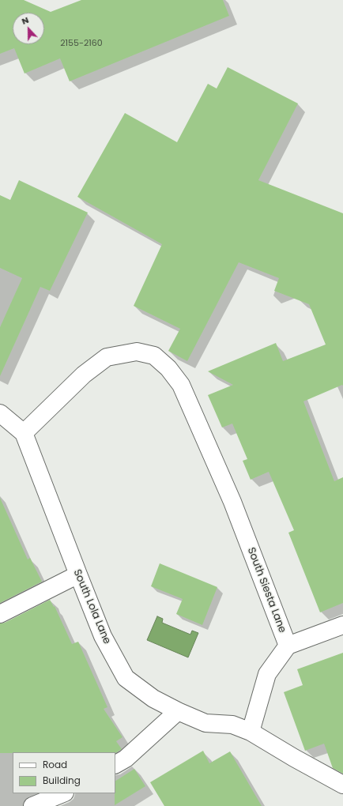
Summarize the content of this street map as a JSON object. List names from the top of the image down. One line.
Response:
{"streets":{"street":["South Siesta Lane","South Lola Lane"]},"crossings":[["South Siesta Lane","South Lola Lane"]],"house_numbers":["2155-2160"],"legend":["Road","Building"],"north":"top"}
